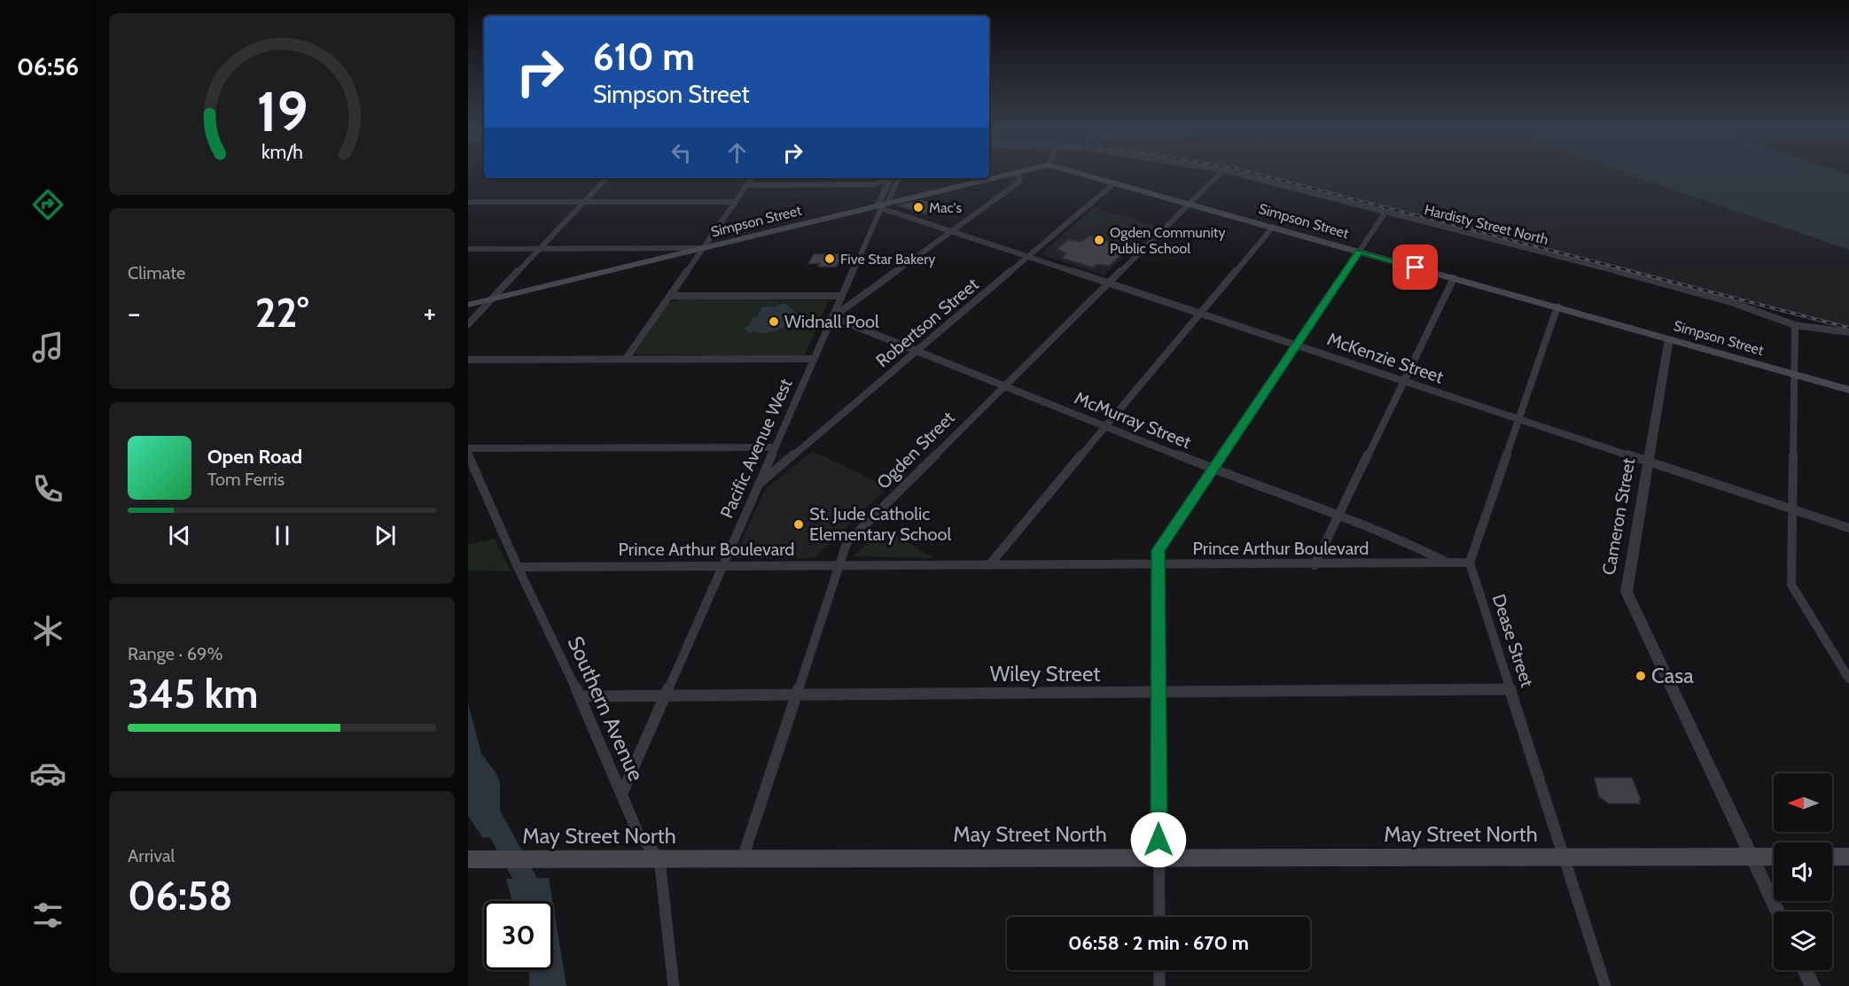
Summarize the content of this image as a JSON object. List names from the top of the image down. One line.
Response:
{"streets":{"main road":["Simpson Street","May Street North"],"street":["Hardisty Street North","Robertson Street","McKenzie Street","McMurray Street","Pacific Avenue West","Ogden Street","Cameron Street","Prince Arthur Boulevard","Dease Street","Wiley Street","Southern Avenue"]},"crossings":[["Simpson Street","Robertson Street"],["Simpson Street","McKenzie Street"],["Simpson Street","Pacific Avenue West"],["Simpson Street","Ogden Street"],["Simpson Street","Cameron Street"],["Robertson Street","McKenzie Street"],["Robertson Street","McMurray Street"],["Robertson Street","Pacific Avenue West"],["McKenzie Street","Pacific Avenue West"],["McKenzie Street","Ogden Street"],["McKenzie Street","Cameron Street"],["McMurray Street","Pacific Avenue West"],["McMurray Street","Ogden Street"],["McMurray Street","Prince Arthur Boulevard"],["Pacific Avenue West","Prince Arthur Boulevard"],["Pacific Avenue West","Wiley Street"],["Pacific Avenue West","Southern Avenue"],["Ogden Street","Prince Arthur Boulevard"],["Ogden Street","Wiley Street"],["Ogden Street","May Street North"],["Cameron Street","May Street North"],["Prince Arthur Boulevard","Dease Street"],["Prince Arthur Boulevard","Southern Avenue"],["Dease Street","Wiley Street"],["Dease Street","May Street North"],["Wiley Street","Southern Avenue"],["Southern Avenue","May Street North"]],"places":["Mac's","Ogden Community Public School","Five Star Bakery","Widnall Pool","St. Jude Catholic Elementary School","Casa"],"north":"left","page":{"tabs":"06:56","turn":["610 m","Simpson Street"],"tile":["Climate",["Range · 69%","345 km"],["Arrival","06:58"]],"heat":["−","22°","+"],"song":["Open Road","Tom Ferris"],"limit":"30","trip":"06:58 · 2 min · 670 m","gauge":["19","km/h"]}}
